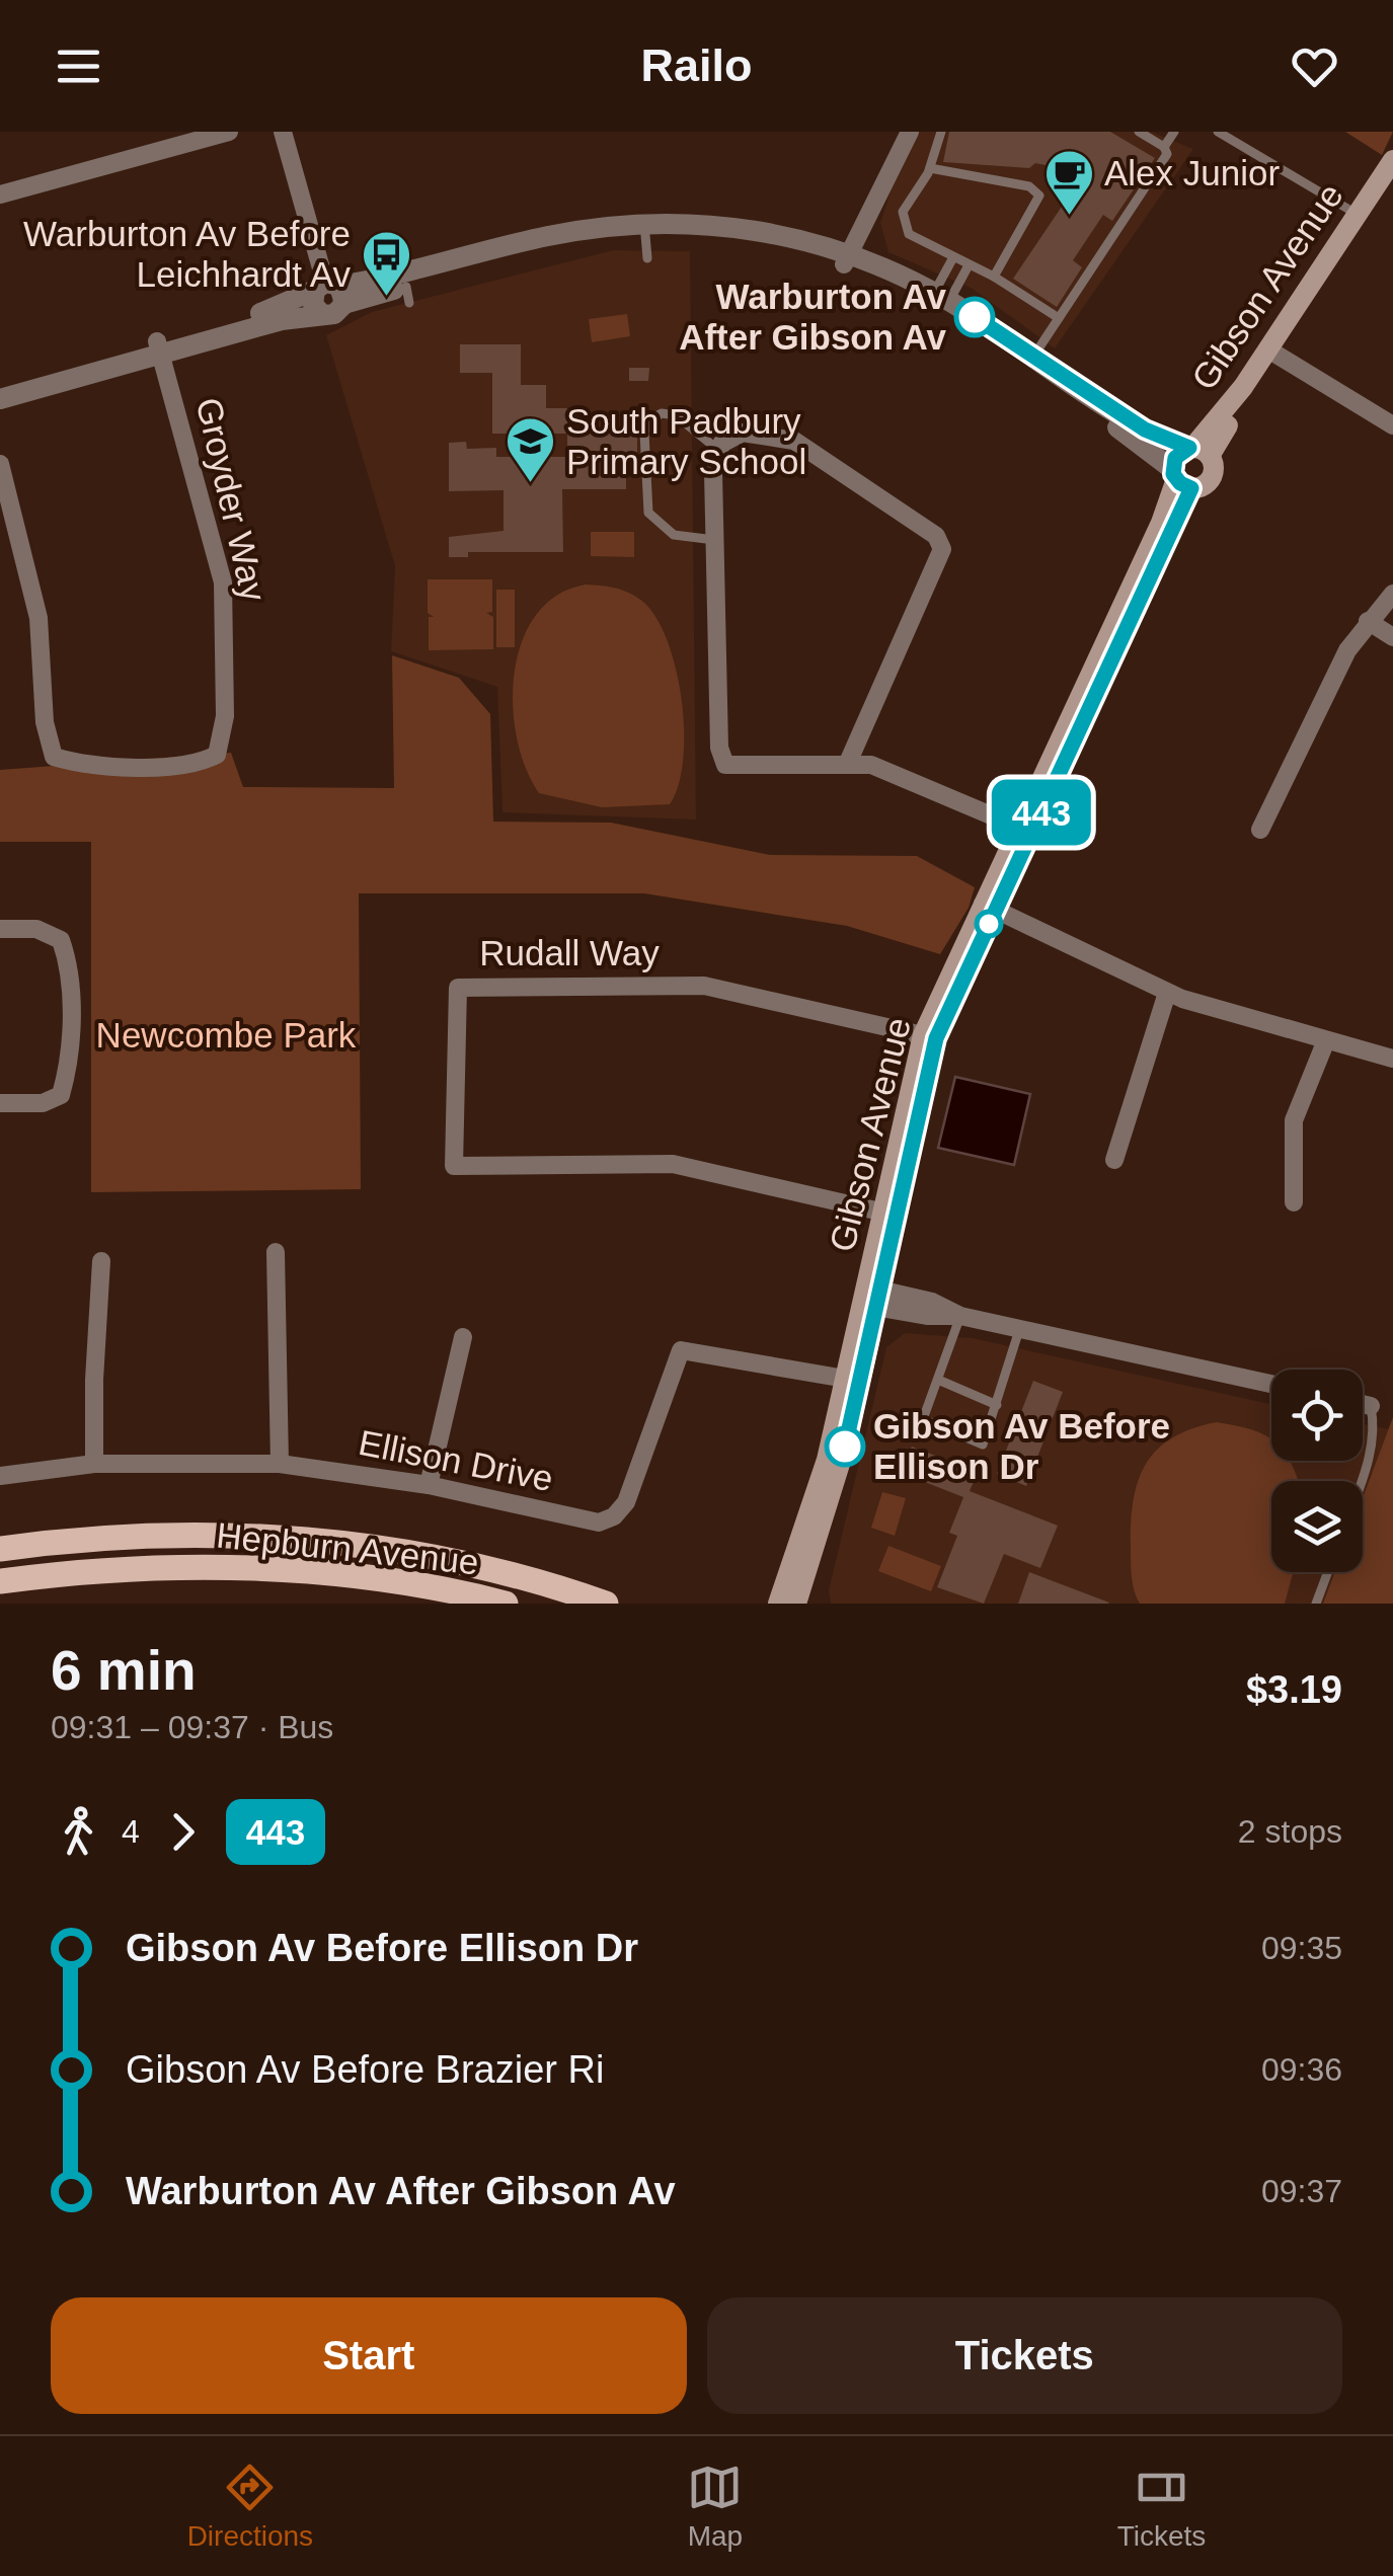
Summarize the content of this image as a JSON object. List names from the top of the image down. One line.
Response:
{"streets":{"main road":["Gibson Avenue","Hepburn Avenue"],"street":["Groyder Way","Rudall Way","Ellison Drive"]},"crossings":[["Gibson Avenue","Rudall Way"],["Gibson Avenue","Ellison Drive"]],"parks":["Newcombe Park"],"places":{"cafe":["Alex Junior"],"bus stop":["Warburton Av Before Leichhardt Av"],"other":["Warburton Av After Gibson Av","Gibson Av Before Ellison Dr"],"school or university":["South Padbury Primary School"]},"lines":["bus line 443"],"page":{"header":"Railo","on_map":"443","heading":["6 min","09:31 – 09:37 · Bus","$3.19"],"legs":["4","443","2 stops"],"list":[{"name":"Gibson Av Before Ellison Dr","value":"09:35"},{"name":"Gibson Av Before Brazier Ri","value":"09:36"},{"name":"Warburton Av After Gibson Av","value":"09:37"}],"buttons":["Start","Tickets"],"tabs":["Directions","Map","Tickets"]}}
